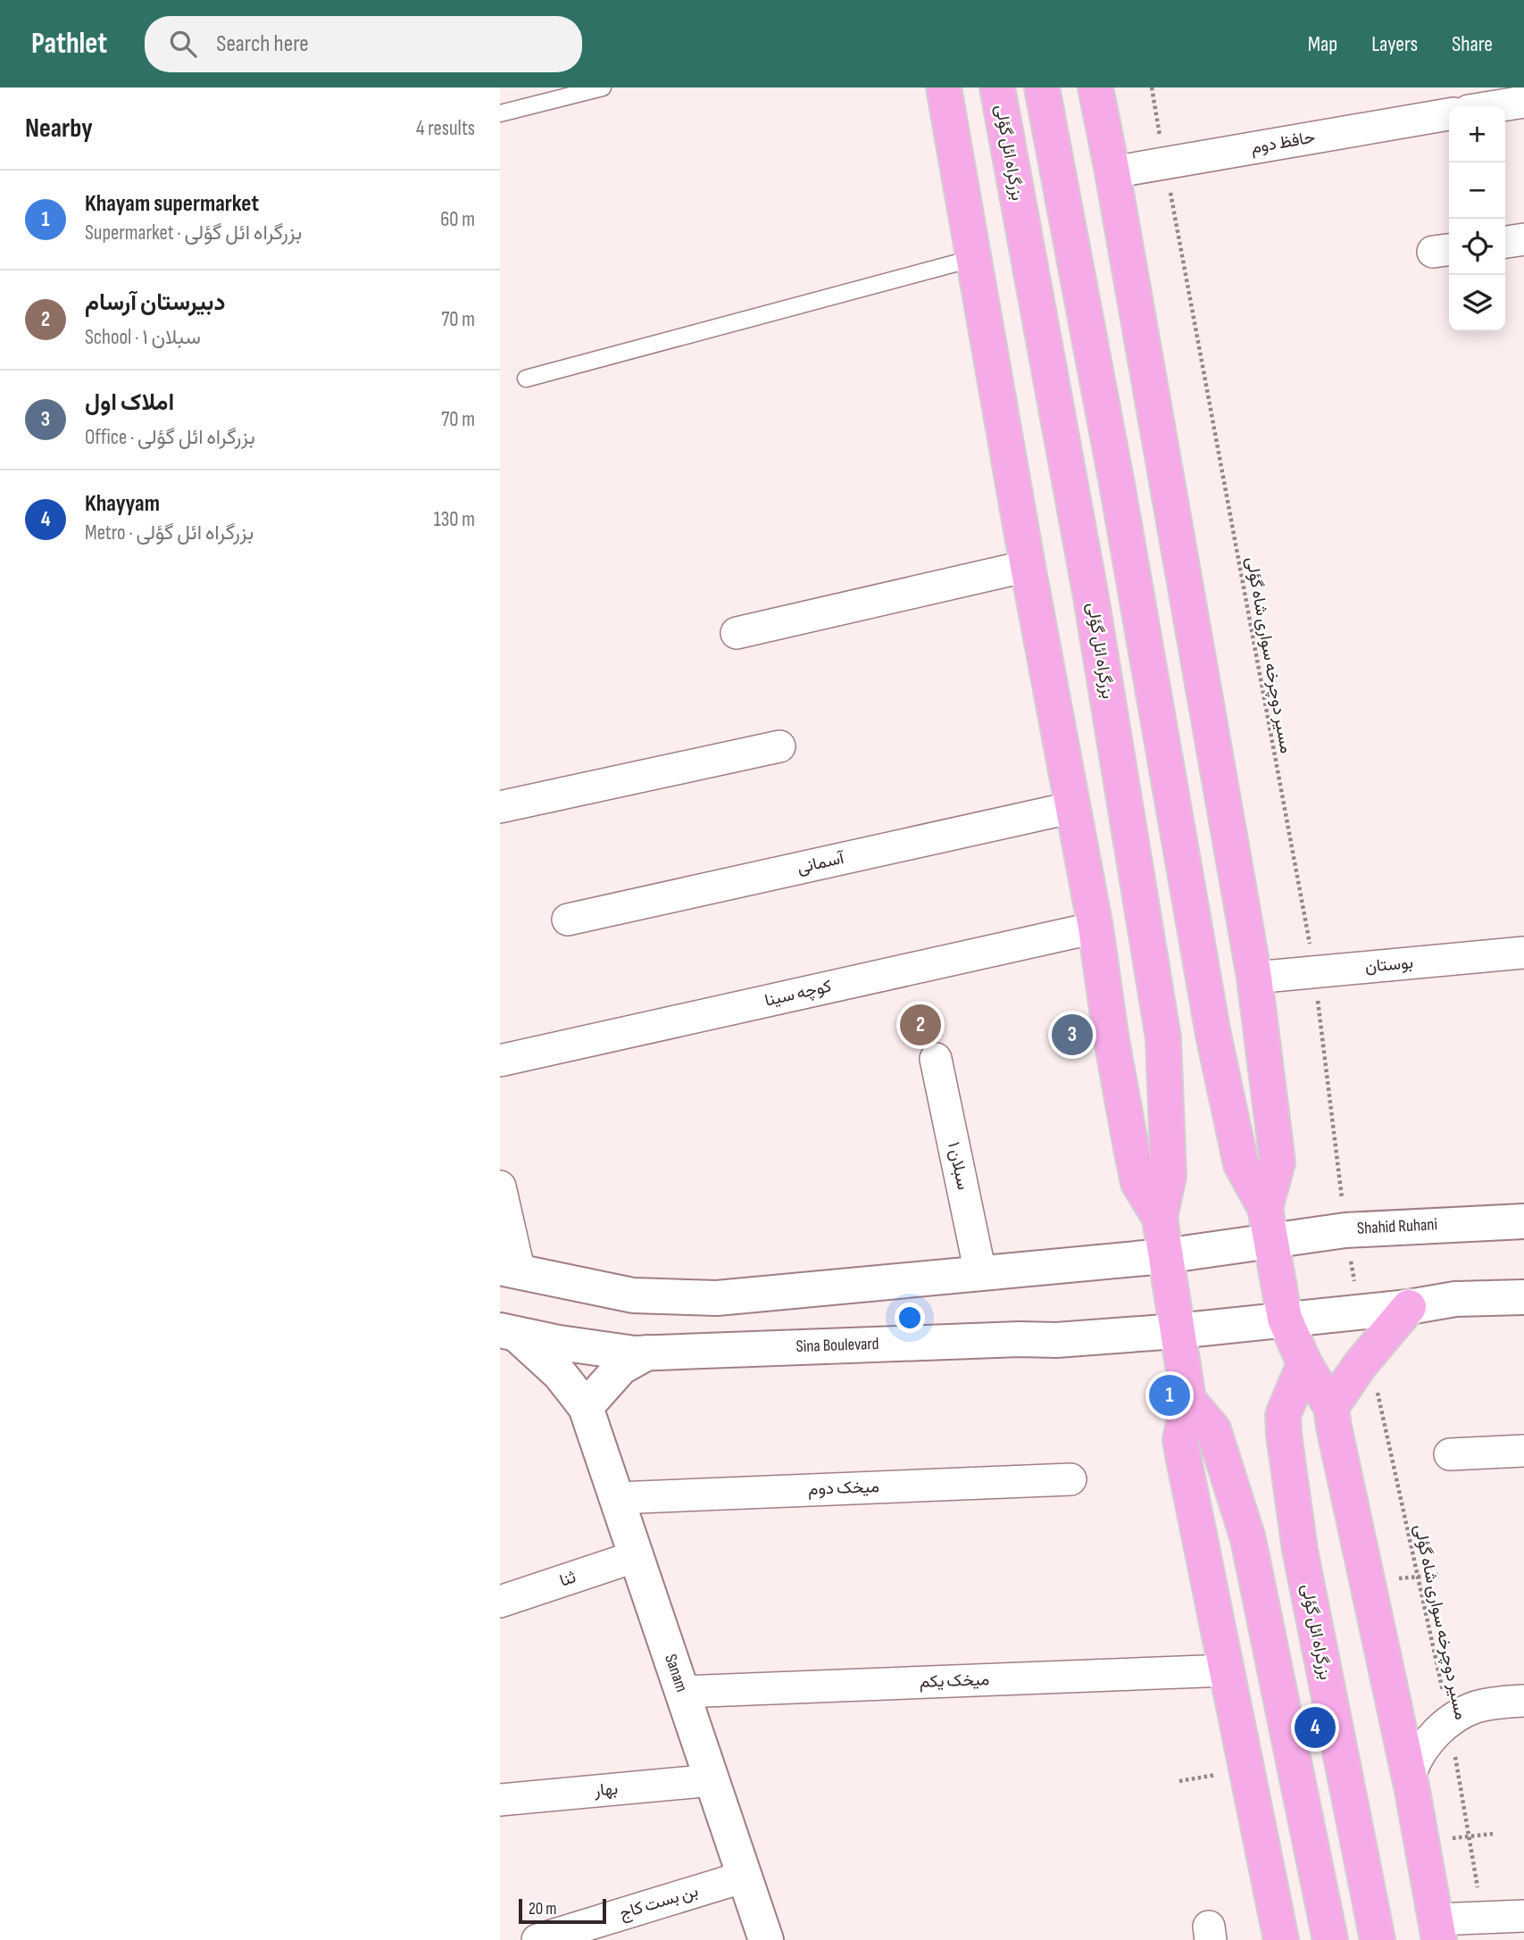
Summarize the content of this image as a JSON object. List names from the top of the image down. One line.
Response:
{"streets":{"highway":["بزرگراه ائل گؤلی"],"main road":["Shahid Ruhani","Sina Boulevard","Sanam"],"street":["حافظ دوم","آسمانی","بوستان","کوچه سینا","سبلان ۱","میخک دوم","ثنا","میخک یکم","بهار","بن بست کاج"],"path":["مسیر دوچرخه سواری شاه گؤلی"]},"crossings":[["حافظ دوم","مسیر دوچرخه سواری شاه گؤلی"],["مسیر دوچرخه سواری شاه گؤلی","بوستان"],["مسیر دوچرخه سواری شاه گؤلی","Shahid Ruhani"],["Sina Boulevard","Sanam"],["میخک دوم","Sanam"],["ثنا","Sanam"],["Sanam","میخک یکم"],["Sanam","بهار"],["Sanam","بن بست کاج"]],"scale_bar":"20 m","page":{"header":"Pathlet","search":"Search here","nav":["Map","Layers","Share"],"heading":["Nearby","4 results"],"map_buttons":["+","−"],"list":[{"mark":"1","name":"Khayam supermarket","note":"Supermarket · بزرگراه ائل گؤلی","value":"60 m"},{"mark":"2","name":"دبیرستان آرسام","note":"School · سبلان ۱","value":"70 m"},{"mark":"3","name":"املاک اول","note":"Office · بزرگراه ائل گؤلی","value":"70 m"},{"mark":"4","name":"Khayyam","note":"Metro · بزرگراه ائل گؤلی","value":"130 m"}],"pins":["2","3","1","4"],"scale":"20 m"}}
